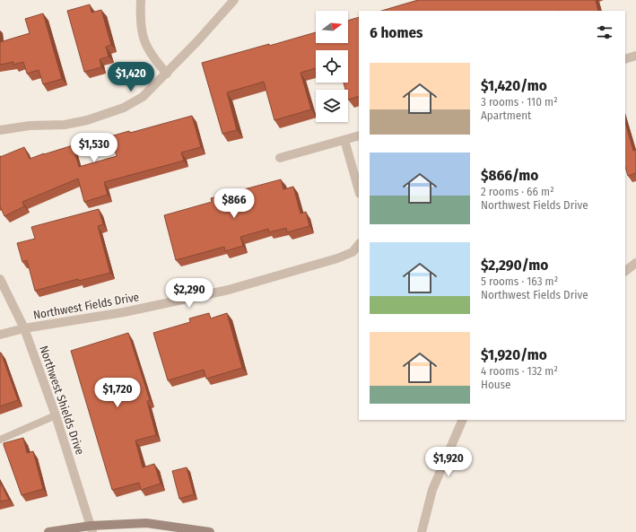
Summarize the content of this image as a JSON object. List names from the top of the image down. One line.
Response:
{"streets":{"street":["Northwest Fields Drive","Northwest Shields Drive"]},"crossings":[["Northwest Fields Drive","Northwest Shields Drive"]],"north":"right","page":{"heading":"6 homes","list":[{"name":"$1,420/mo","note":"3 rooms · 110 m² · Apartment"},{"name":"$866/mo","note":"2 rooms · 66 m² · Northwest Fields Drive"},{"name":"$2,290/mo","note":"5 rooms · 163 m² · Northwest Fields Drive"},{"name":"$1,920/mo","note":"4 rooms · 132 m² · House"}],"price":["$1,420","$1,530","$866","$2,290","$1,720","$1,920"]}}
